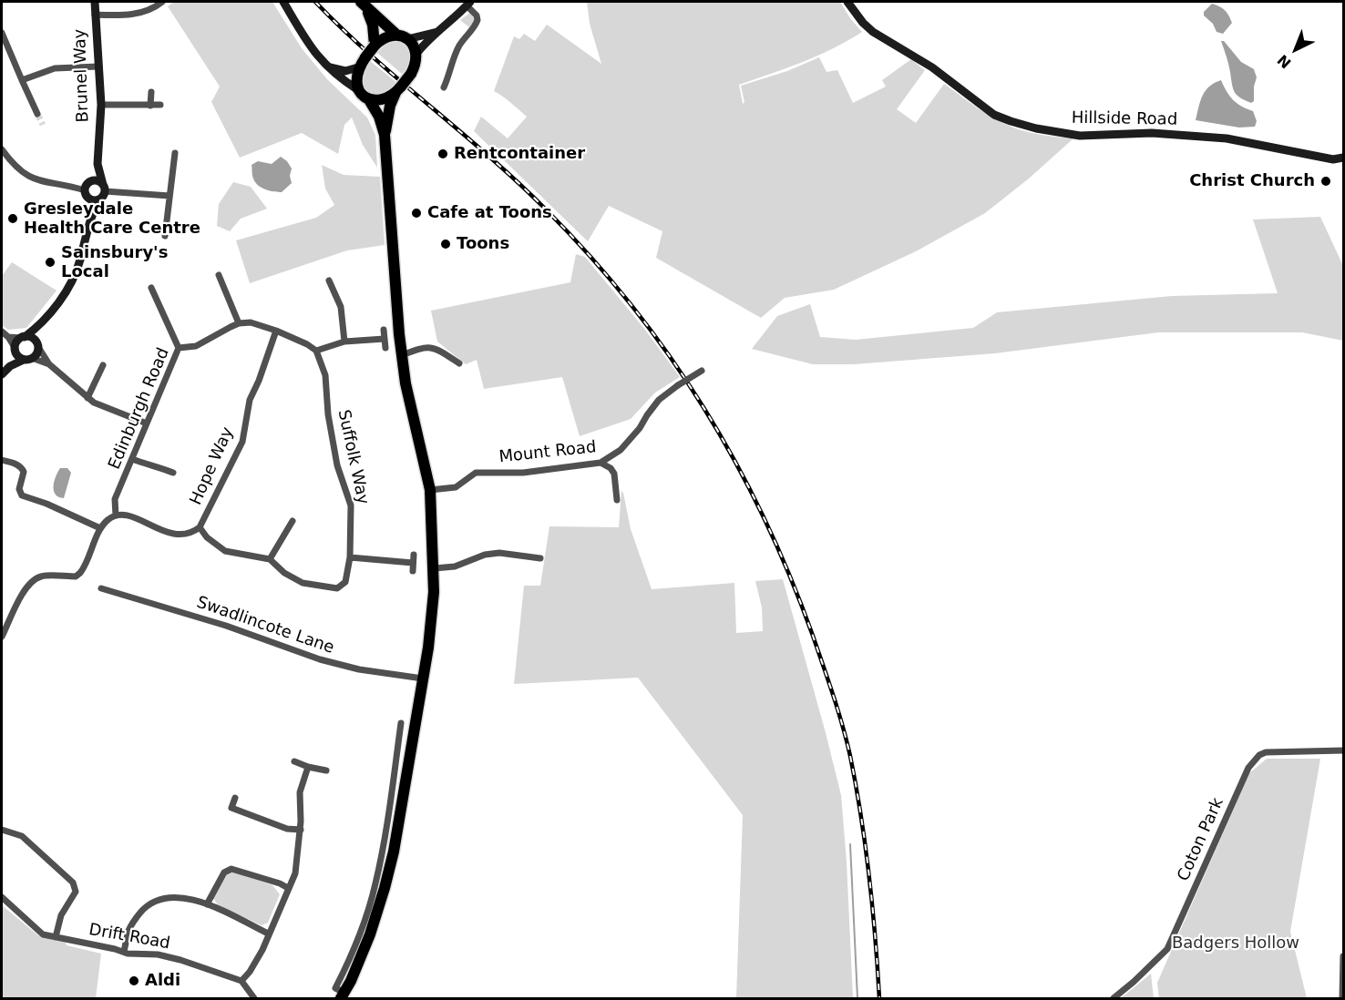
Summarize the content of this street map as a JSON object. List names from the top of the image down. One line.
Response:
{"streets":{"street":["Brunel Way","Hillside Road","Edinburgh Road","Mount Road","Suffolk Way","Hope Way","Swadlincote Lane","Coton Park","Drift Road"]},"crossings":[["Edinburgh Road","Hope Way"],["Suffolk Way","Hope Way"]],"parks":["Badgers Hollow"],"places":["Rentcontainer","Christ Church","Cafe at Toons","Gresleydale Health Care Centre","Toons","Sainsbury's Local","Aldi"],"north":"bottom left"}
